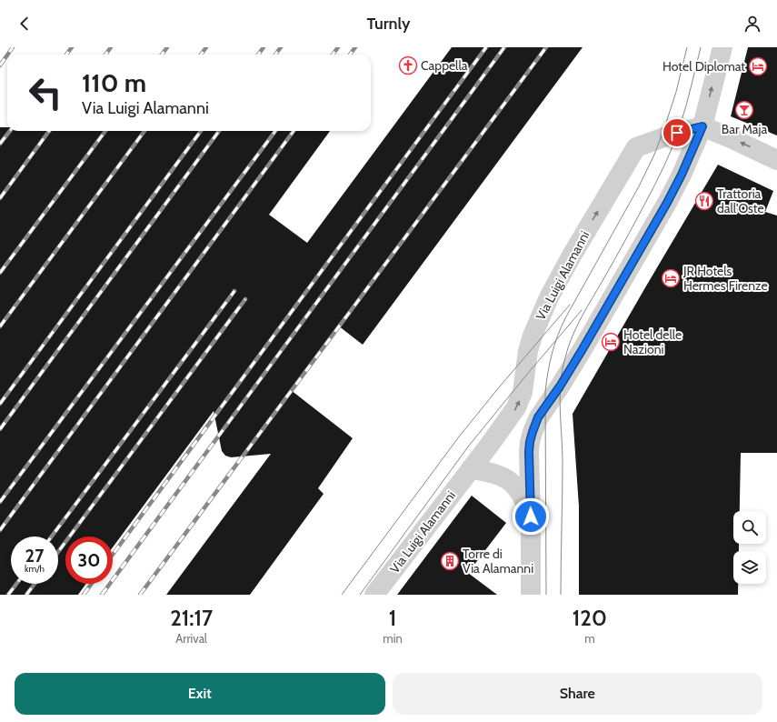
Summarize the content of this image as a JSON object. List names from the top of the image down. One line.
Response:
{"streets":{"street":["Via Luigi Alamanni"]},"places":{"church":["Cappella"],"hotel":["Hotel Diplomat","JR Hotels Hermes Firenze","Hotel delle Nazioni"],"bar":["Bar Maja"],"restaurant":["Trattoria dall'Oste"],"building":["Torre di Via Alamanni"]},"page":{"header":"Turnly","turn":["110 m","Via Luigi Alamanni"],"speed":"27 km/h","limit":"30","eta":["21:17","Arrival","1","min","120","m"],"buttons":["Exit","Share"]}}
